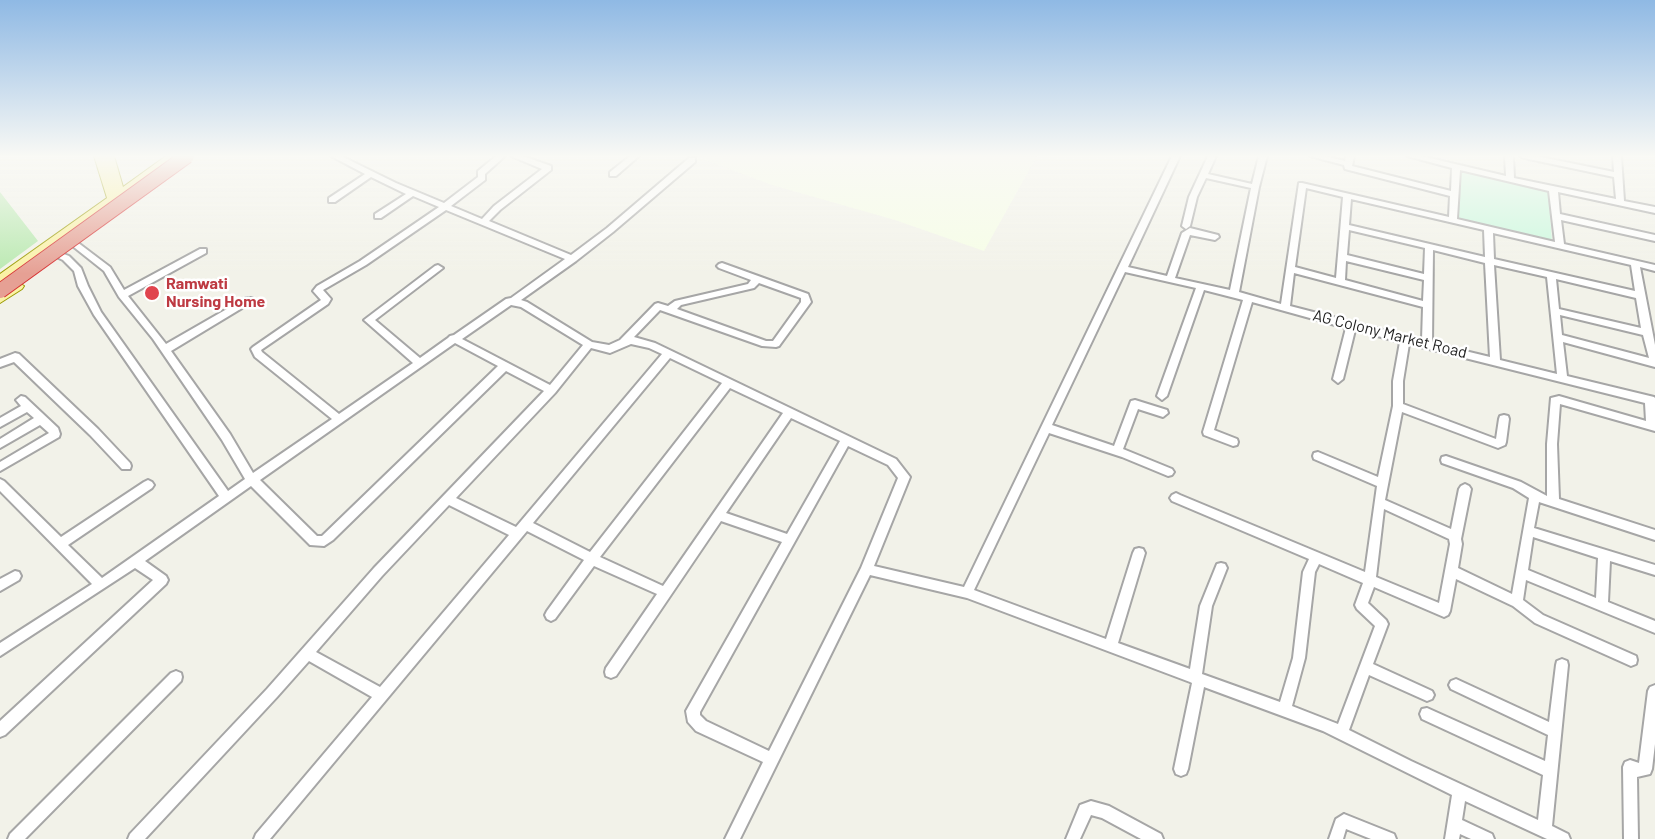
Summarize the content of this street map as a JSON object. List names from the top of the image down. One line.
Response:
{"streets":{"street":["AG Colony Market Road"]},"places":["Ramwati Nursing Home"]}
